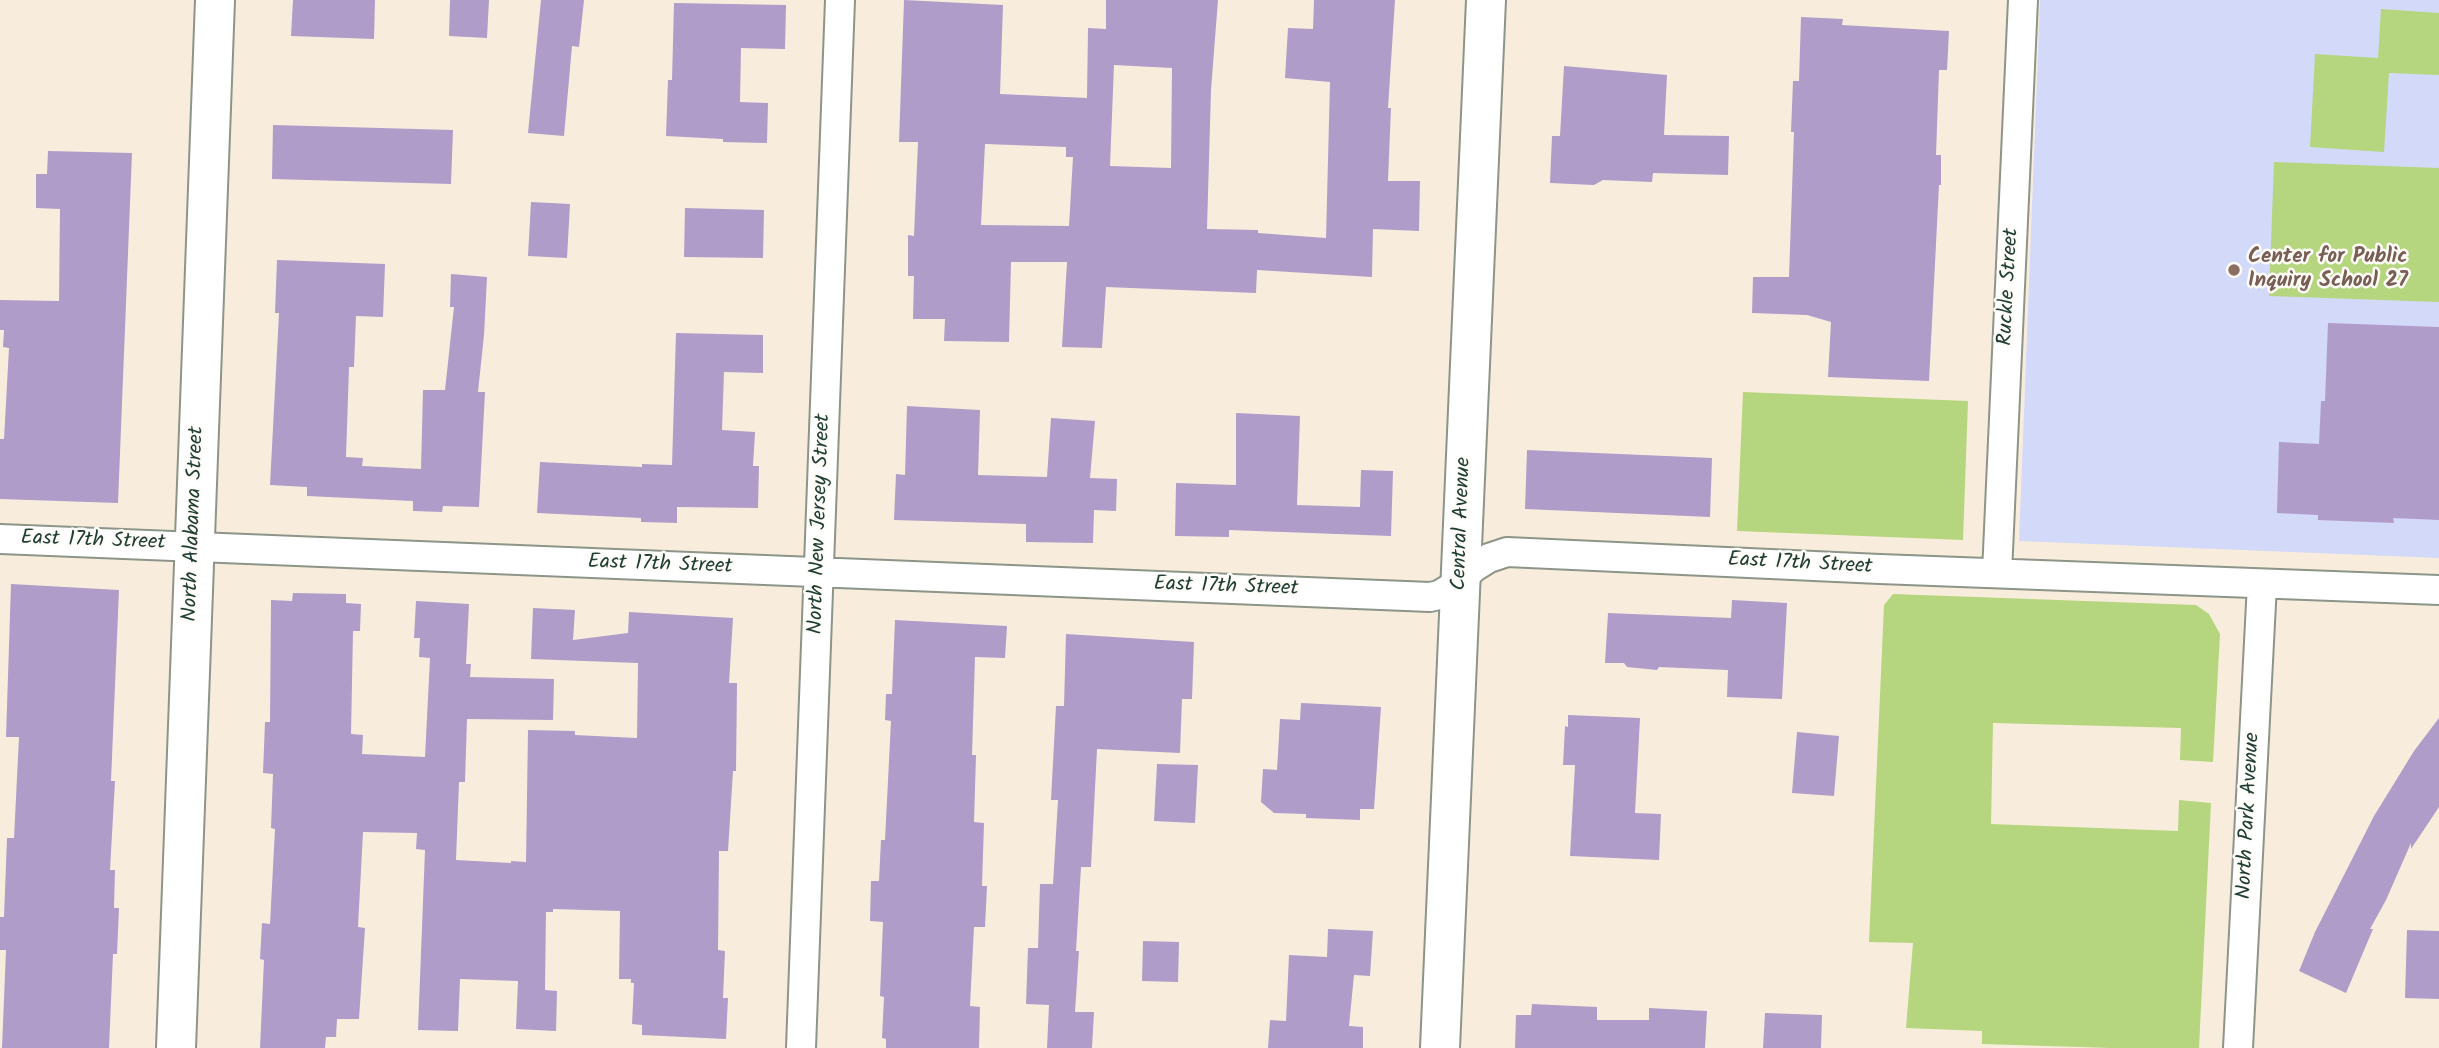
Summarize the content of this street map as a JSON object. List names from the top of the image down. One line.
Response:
{"streets":{"main road":["North Alabama Street","Central Avenue"],"street":["Ruckle Street","North New Jersey Street","East 17th Street","North Park Avenue"]},"crossings":[["Ruckle Street","East 17th Street"],["North Alabama Street","East 17th Street"],["North New Jersey Street","East 17th Street"],["Central Avenue","East 17th Street"],["East 17th Street","North Park Avenue"]],"places":["Center for Public Inquiry School 27"]}
